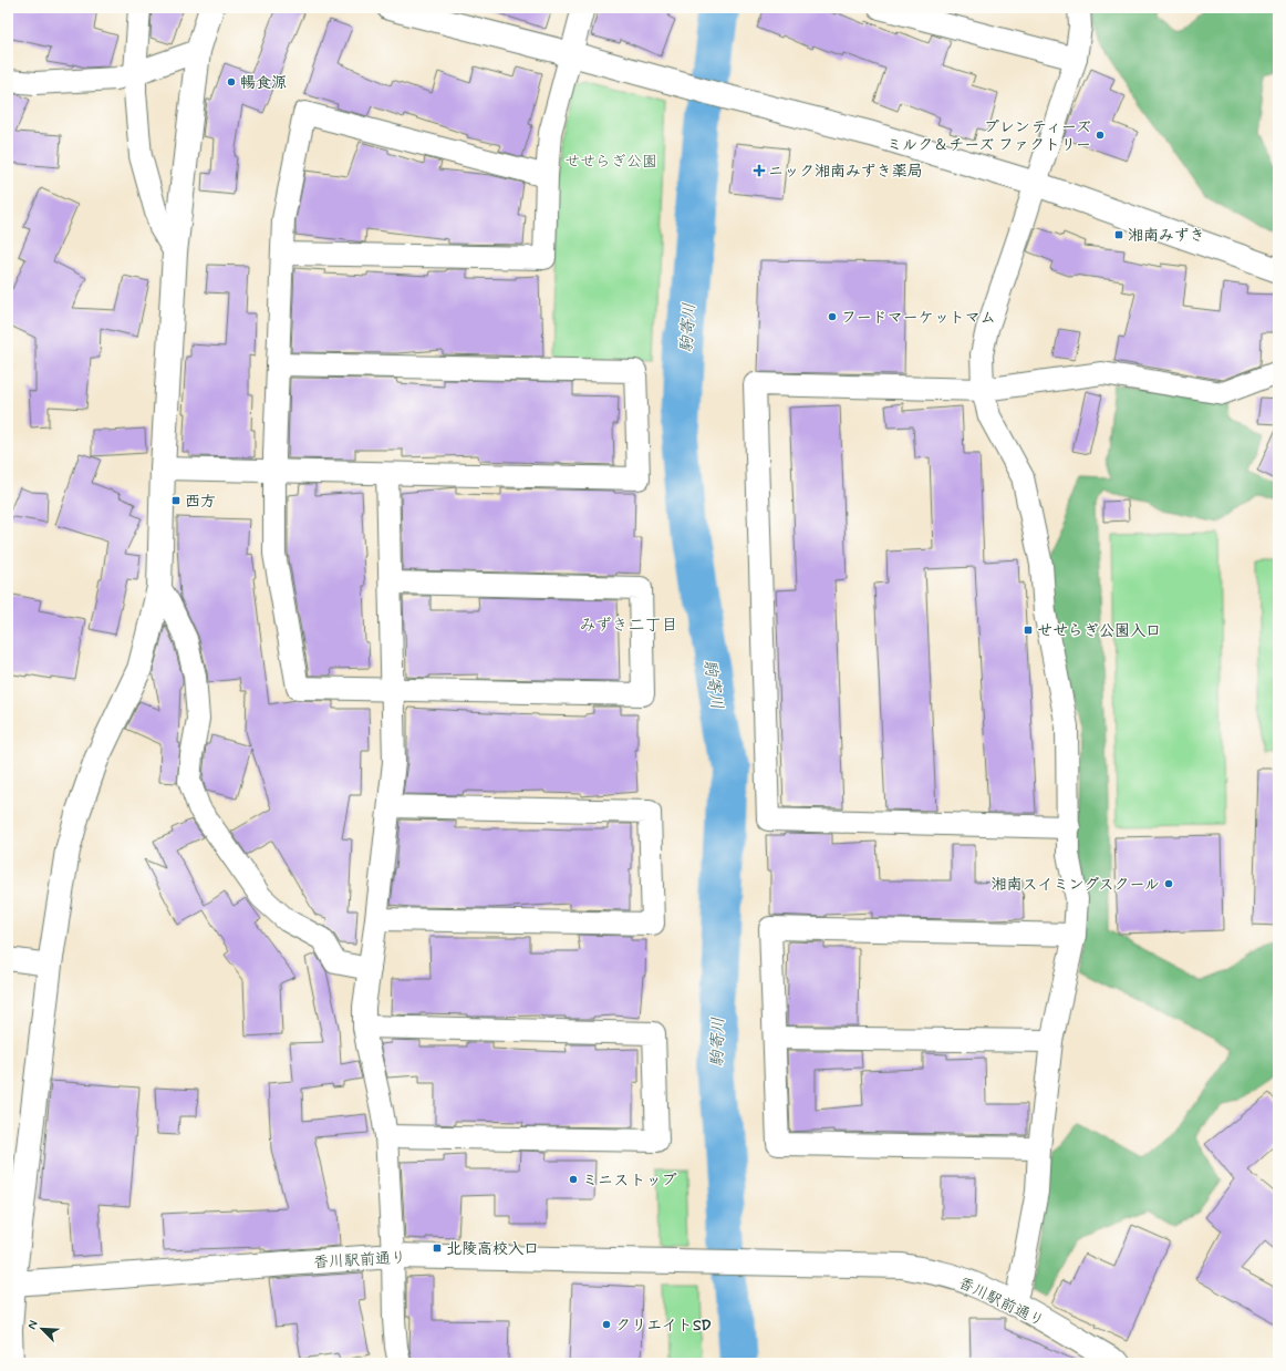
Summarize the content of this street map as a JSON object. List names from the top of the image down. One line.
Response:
{"streets":{"street":["香川駅前通り"]},"districts":["みずき二丁目"],"water":["駒寄川"],"parks":["せせらぎ公園"],"places":{"other":["暢食源","プレンティーズ ミルク＆チーズ ファクトリー","フードマーケットマム","湘南スイミングスクール","ミニストップ","クリエイトSD"],"health":["ニック湘南みずき薬局"],"transit":["湘南みずき","西方","せせらぎ公園入口","北陵高校入口"]},"north":"top left"}
